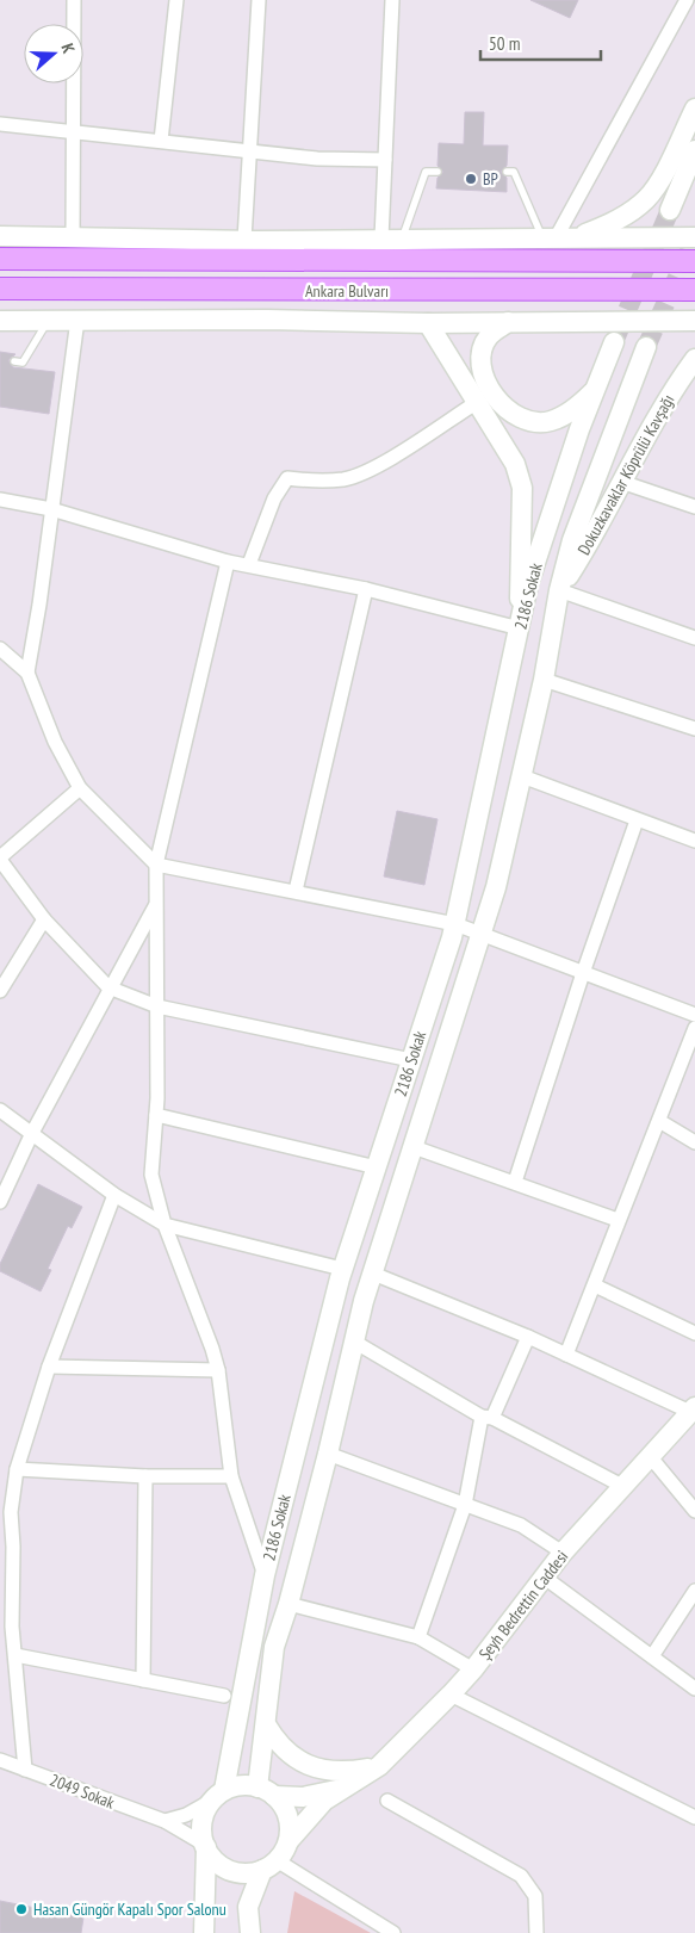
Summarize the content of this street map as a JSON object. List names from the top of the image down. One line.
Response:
{"streets":{"main road":["Ankara Bulvarı","Dokuzkavaklar Köprülü Kavşağı","2186 Sokak","Şeyh Bedrettin Caddesi"],"street":["2049 Sokak"]},"crossings":[["Dokuzkavaklar Köprülü Kavşağı","2186 Sokak"],["2186 Sokak","Şeyh Bedrettin Caddesi"],["2186 Sokak","2049 Sokak"],["Şeyh Bedrettin Caddesi","2049 Sokak"]],"places":["BP","Hasan Güngör Kapalı Spor Salonu"],"scale_bar":"50 m","north":"right"}
